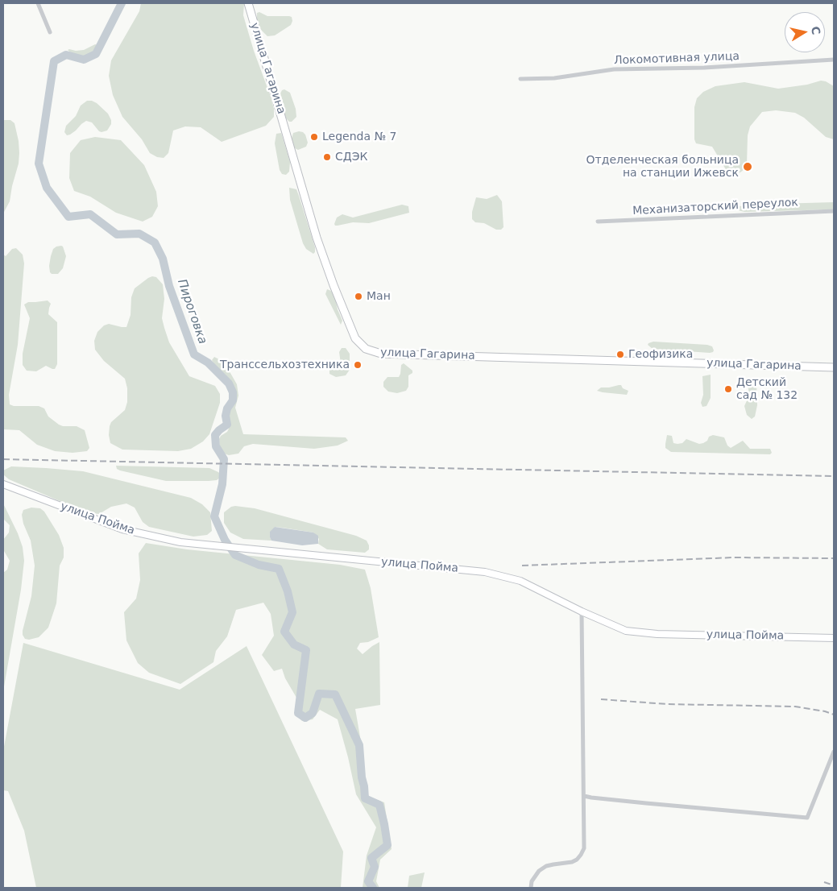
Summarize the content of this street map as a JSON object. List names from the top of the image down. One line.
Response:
{"streets":{"main road":["улица Гагарина","улица Пойма"],"street":["Локомотивная улица","Механизаторский переулок"]},"water":["Пироговка"],"places":["Legenda № 7","СДЭК","Отделенческая больница на станции Ижевск","Ман","Геофизика","Транссельхозтехника","Детский сад № 132"],"north":"right"}
